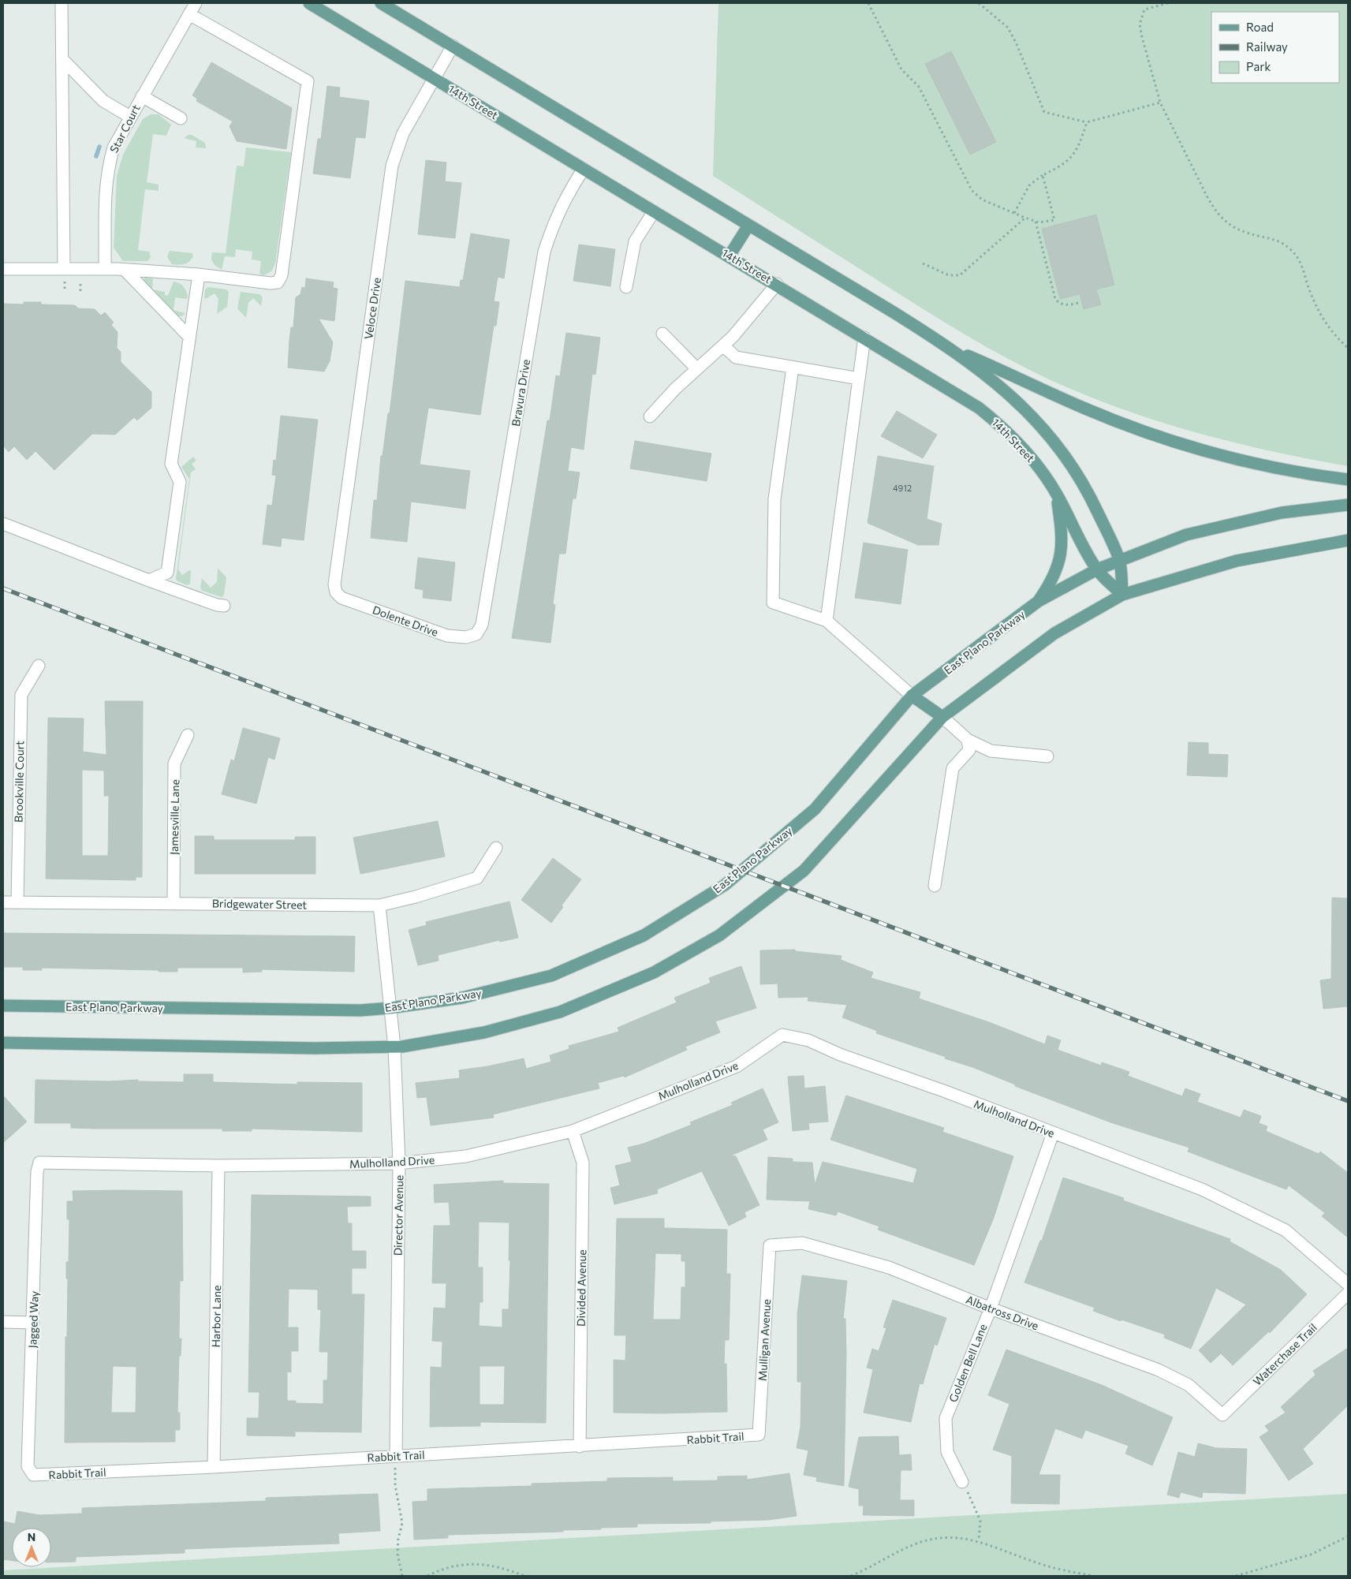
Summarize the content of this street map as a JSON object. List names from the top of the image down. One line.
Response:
{"streets":{"main road":["14th Street","East Plano Parkway"],"street":["Star Court","Veloce Drive","Bravura Drive","Dolente Drive","Brookville Court","Jamesville Lane","Bridgewater Street","Mulholland Drive","Director Avenue","Divided Avenue","Albatross Drive","Harbor Lane","Jagged Way","Mulligan Avenue","Waterchase Trail","Golden Bell Lane","Rabbit Trail"]},"crossings":[["14th Street","Veloce Drive"],["14th Street","Bravura Drive"],["14th Street","East Plano Parkway"],["Veloce Drive","Dolente Drive"],["Bravura Drive","Dolente Drive"],["East Plano Parkway","Director Avenue"],["Brookville Court","Bridgewater Street"],["Jamesville Lane","Bridgewater Street"],["Bridgewater Street","Director Avenue"],["Mulholland Drive","Director Avenue"],["Mulholland Drive","Divided Avenue"],["Mulholland Drive","Harbor Lane"],["Mulholland Drive","Jagged Way"],["Mulholland Drive","Golden Bell Lane"],["Director Avenue","Rabbit Trail"],["Divided Avenue","Rabbit Trail"],["Albatross Drive","Mulligan Avenue"],["Albatross Drive","Waterchase Trail"],["Albatross Drive","Golden Bell Lane"],["Harbor Lane","Rabbit Trail"],["Jagged Way","Rabbit Trail"],["Mulligan Avenue","Rabbit Trail"]],"house_numbers":["4912"],"legend":["Road","Railway","Park"],"north":"top"}
